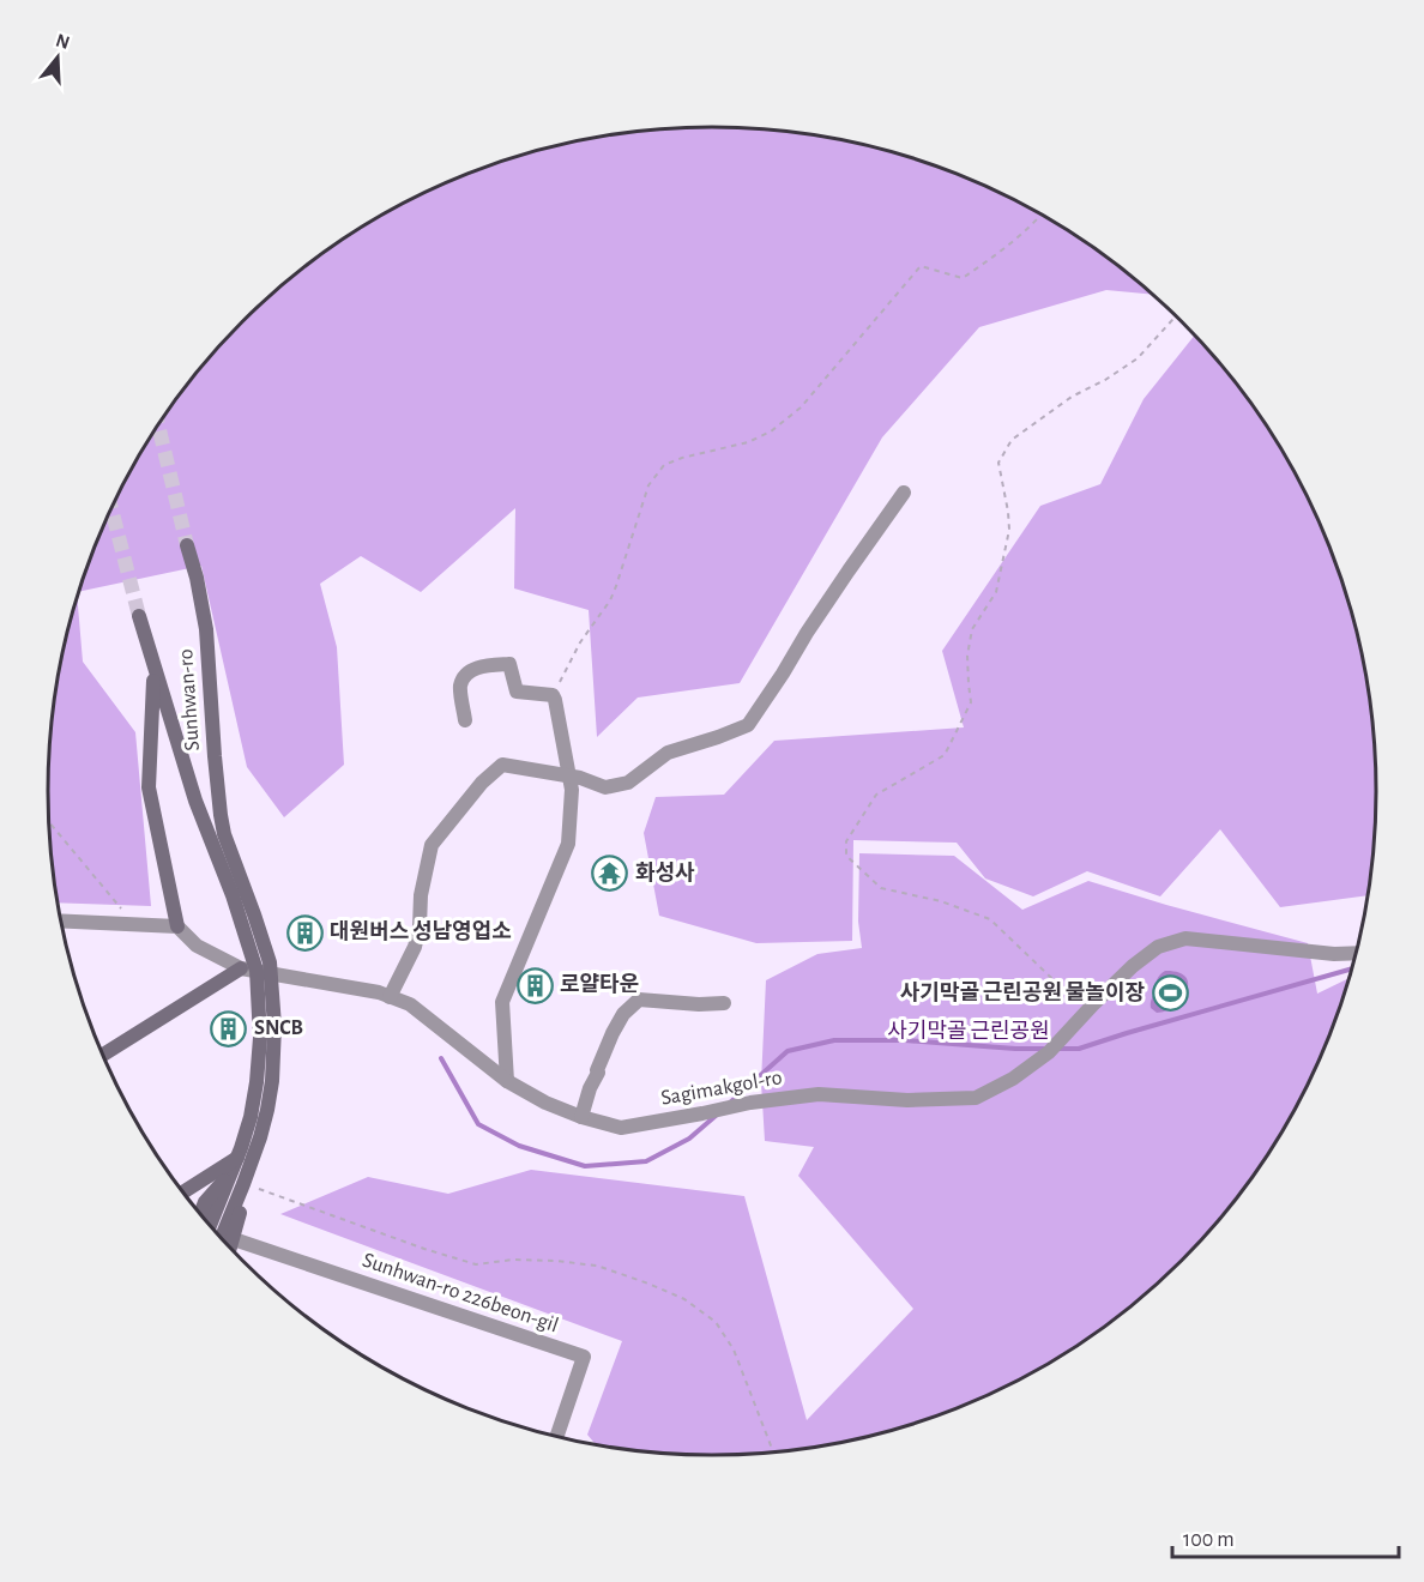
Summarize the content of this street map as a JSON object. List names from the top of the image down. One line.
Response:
{"streets":{"main road":["Sunhwan-ro"],"street":["Sagimakgol-ro","Sunhwan-ro 226beon-gil"]},"parks":["사기막골 근린공원"],"places":{"temple":["화성사"],"building":["대원버스 성남영업소","로얄타운","SNCB"],"sports":["사기막골 근린공원 물놀이장"]},"scale_bar":"100 m","north":"top"}
